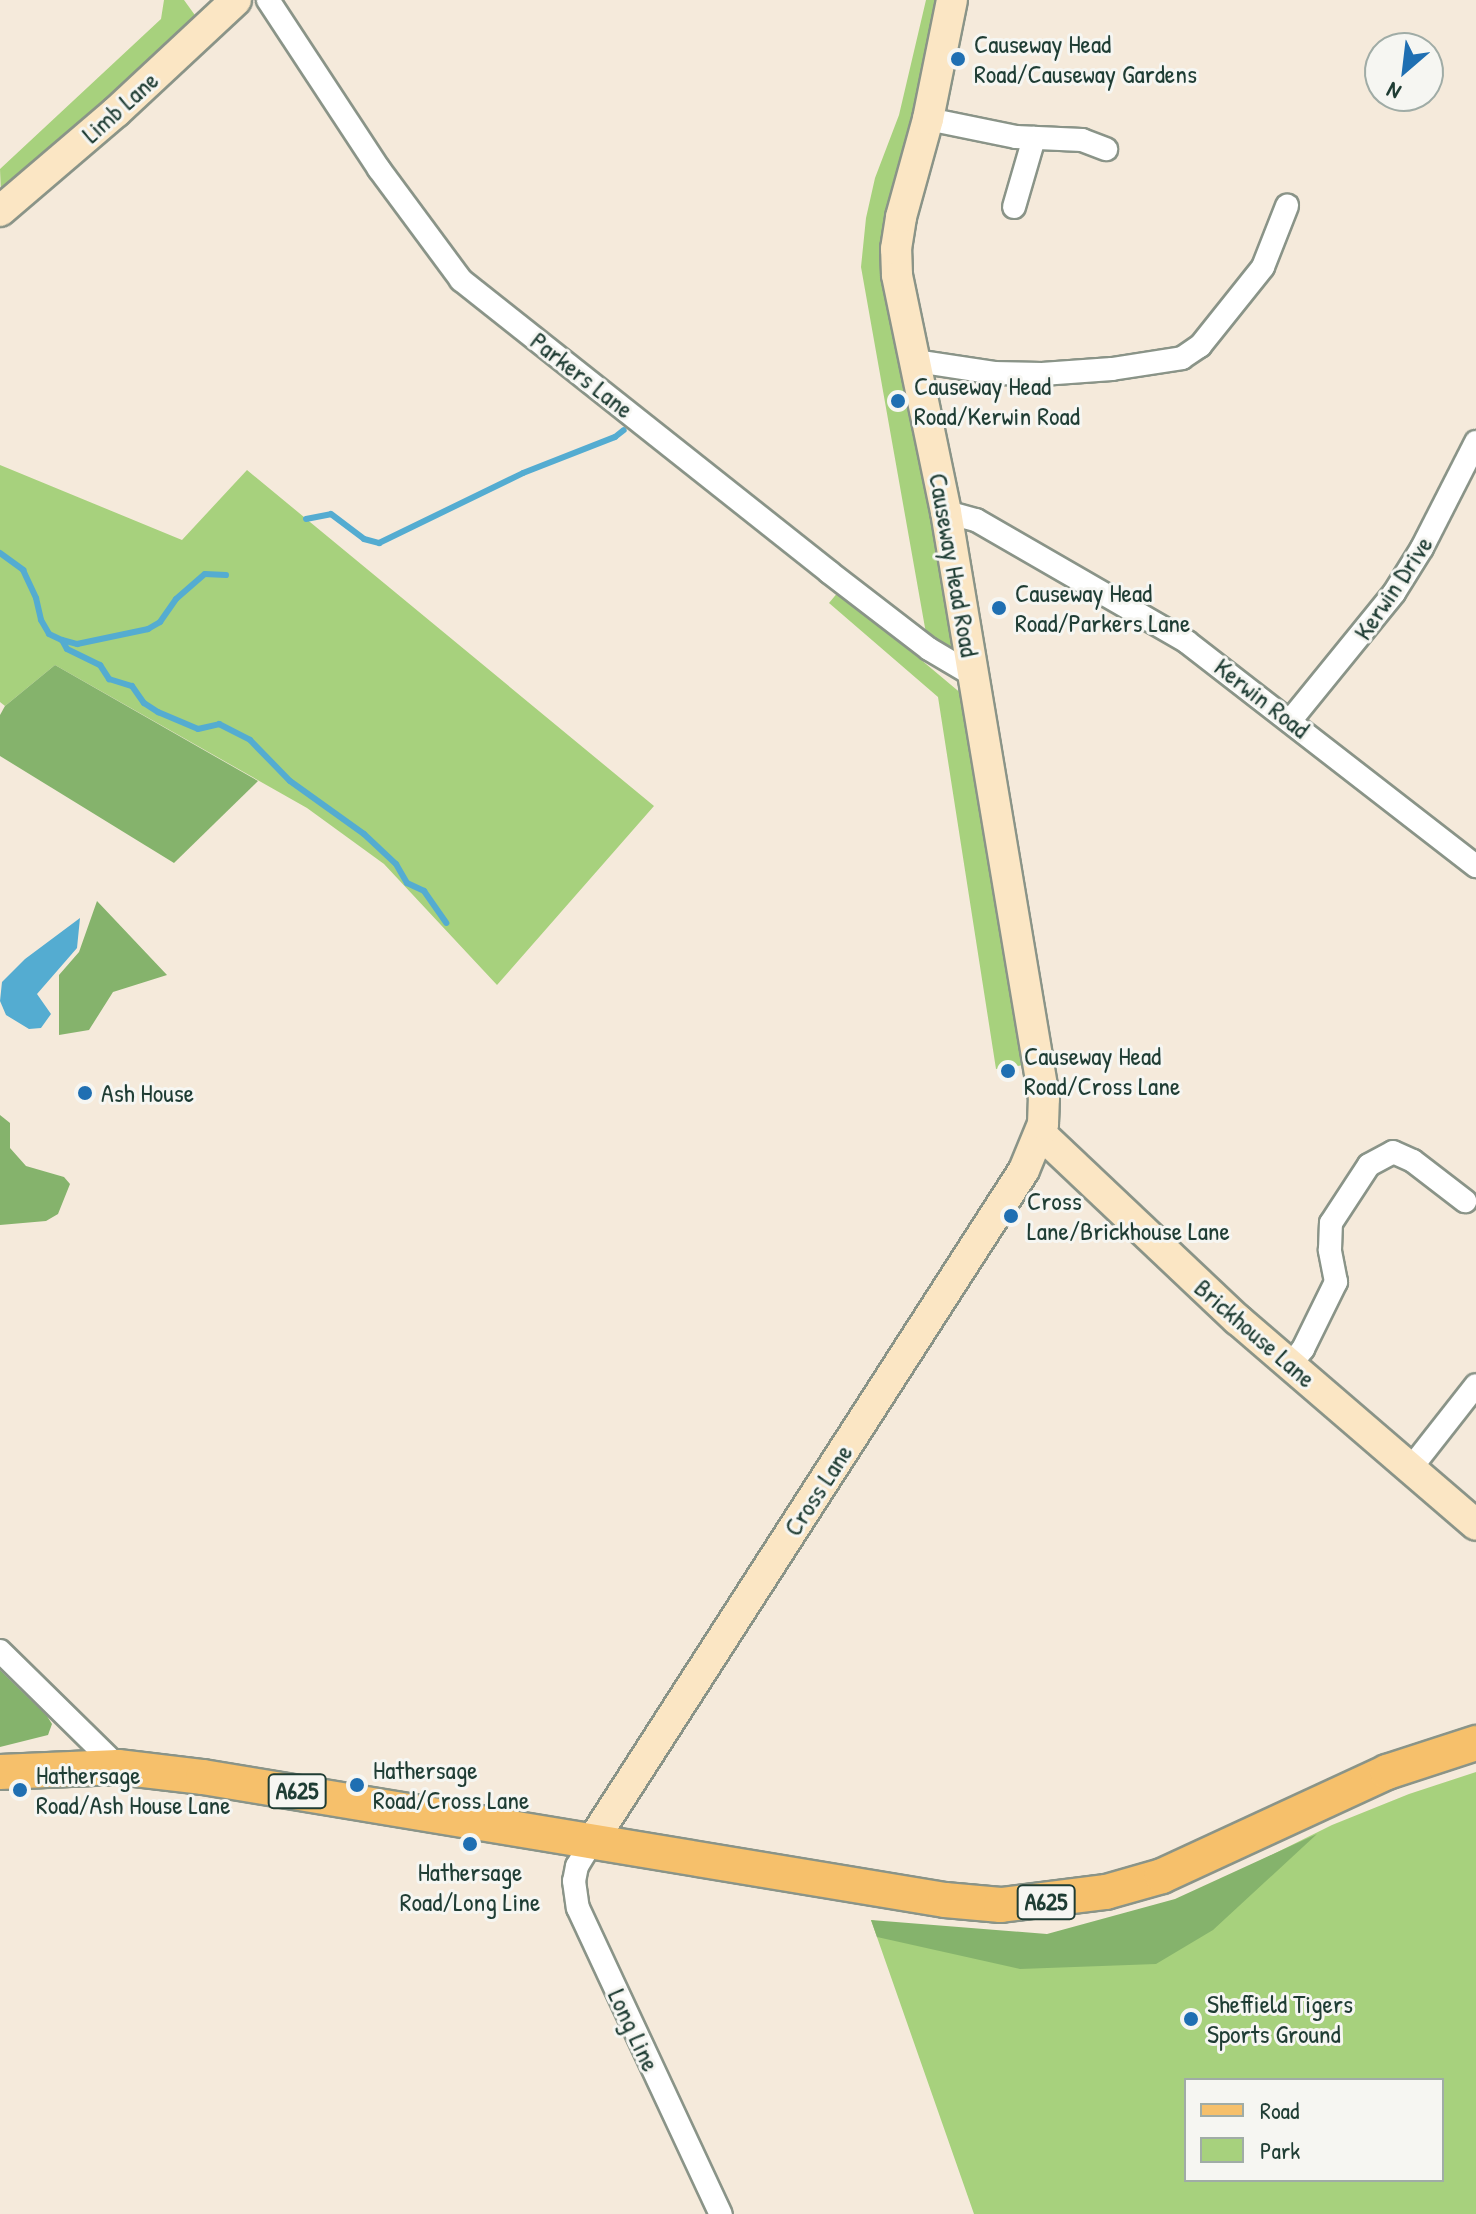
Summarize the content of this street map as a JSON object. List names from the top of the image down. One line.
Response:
{"streets":{"main road":["A625"],"street":["Limb Lane","Parkers Lane","Causeway Head Road","Kerwin Drive","Kerwin Road","Brickhouse Lane","Cross Lane","Long Line"]},"crossings":[["Parkers Lane","Causeway Head Road"],["Causeway Head Road","Kerwin Road"],["Causeway Head Road","Brickhouse Lane"],["Causeway Head Road","Cross Lane"],["Kerwin Drive","Kerwin Road"],["Brickhouse Lane","Cross Lane"],["Cross Lane","A625"],["Cross Lane","Long Line"],["A625","Long Line"]],"places":["Causeway Head Road/Causeway Gardens","Causeway Head Road/Kerwin Road","Causeway Head Road/Parkers Lane","Causeway Head Road/Cross Lane","Ash House","Cross Lane/Brickhouse Lane","Hathersage Road/Cross Lane","Hathersage Road/Ash House Lane","Hathersage Road/Long Line","Sheffield Tigers Sports Ground"],"legend":["Road","Park"],"north":"bottom left"}
